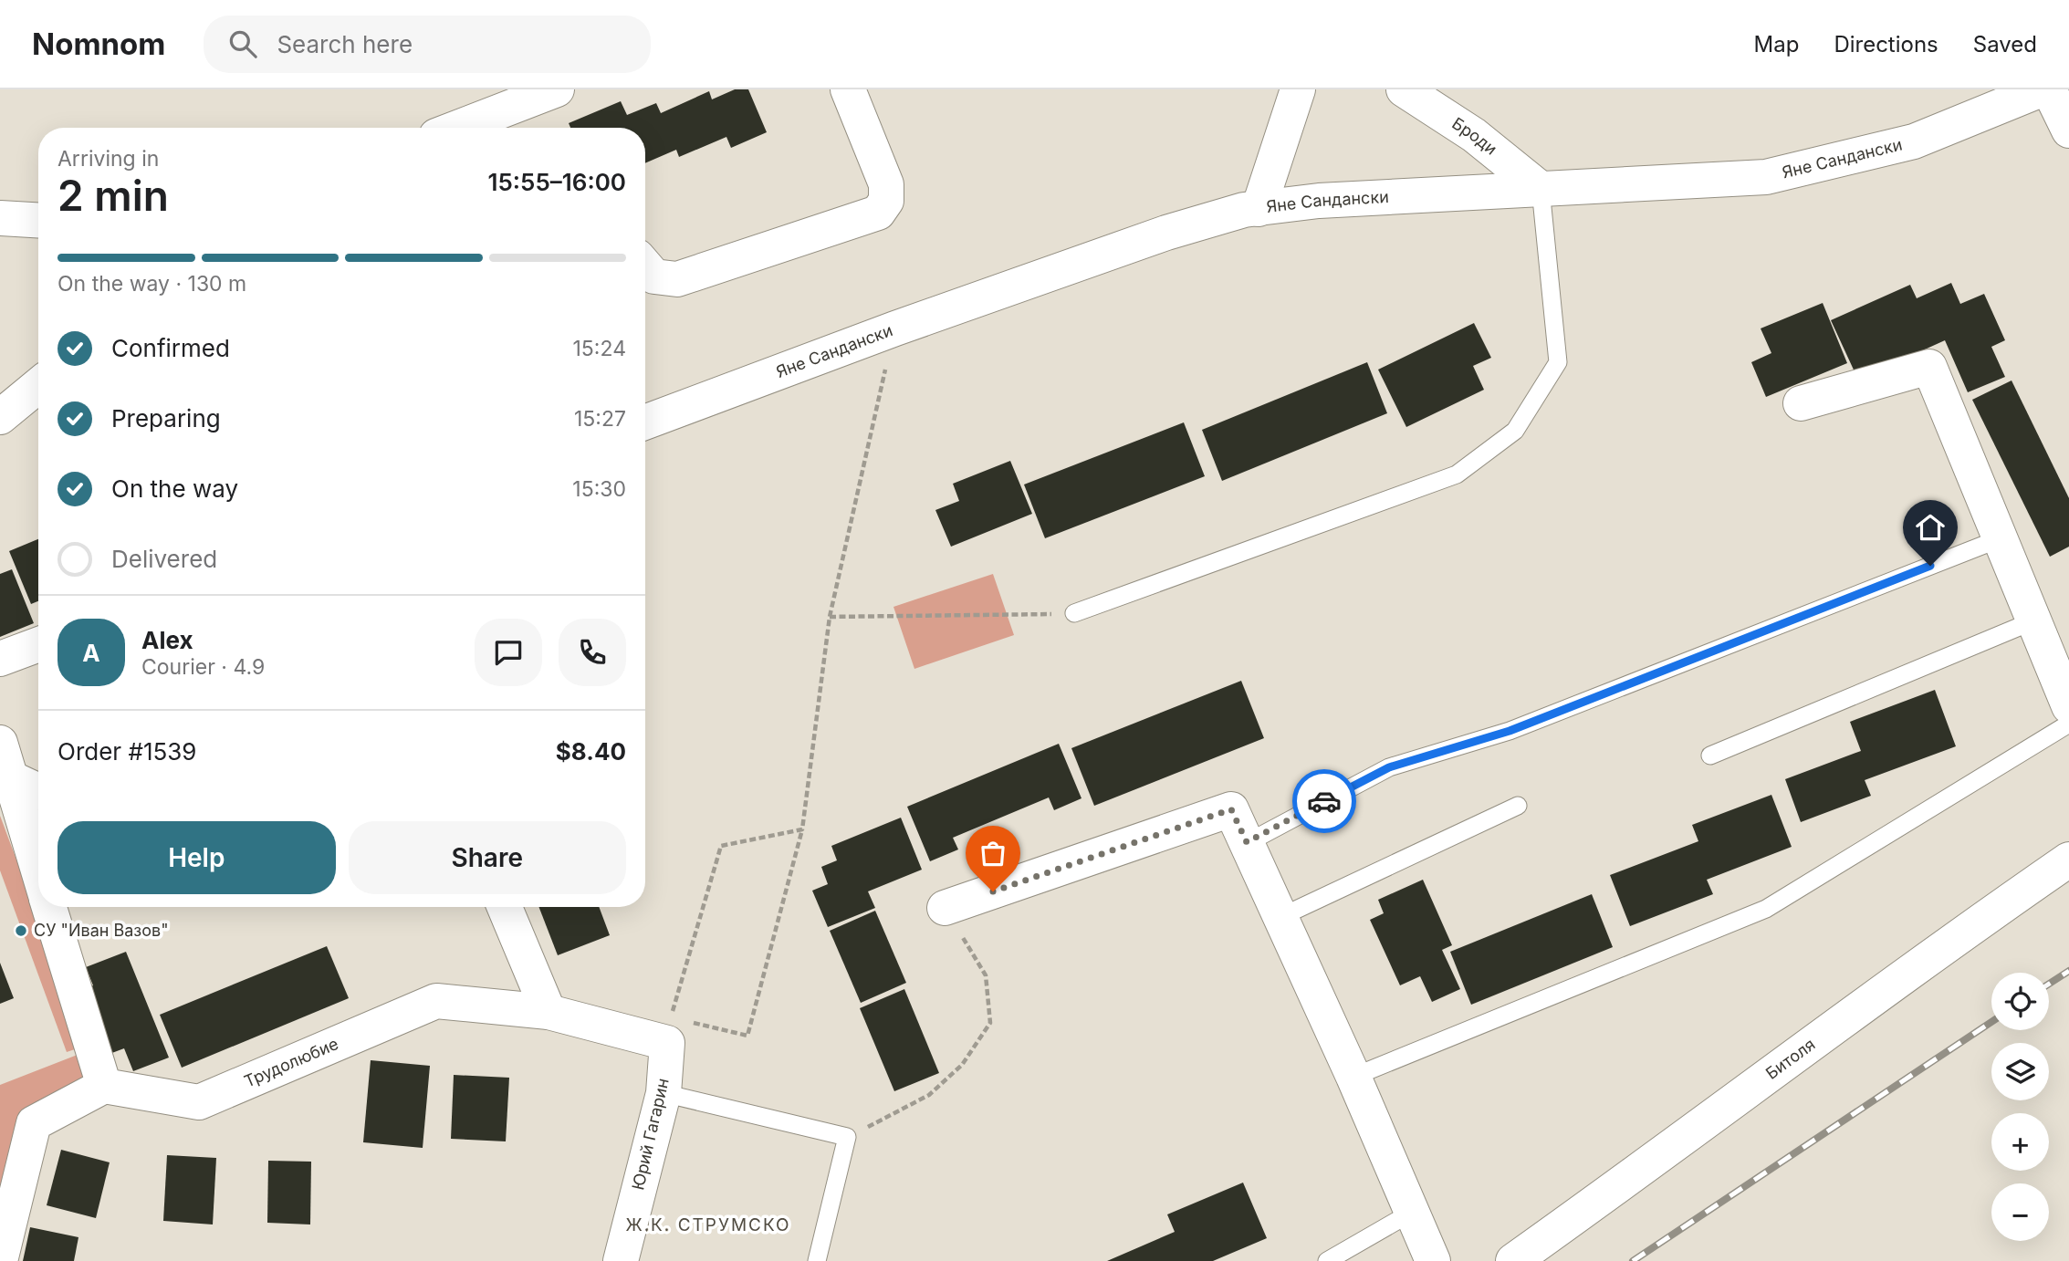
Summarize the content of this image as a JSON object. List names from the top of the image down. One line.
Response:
{"streets":{"street":["Броди","Яне Сандански","Битоля","Трудолюбие","Юрий Гагарин"]},"crossings":[["Броди","Яне Сандански"],["Трудолюбие","Юрий Гагарин"]],"districts":["Ж.К. СТРУМСКО"],"places":["СУ \"Иван Вазов\""],"page":{"header":"Nomnom","search":"Search here","nav":["Map","Directions","Saved"],"heading":["2 min","Arriving in","15:55–16:00"],"panel":["Alex","Courier · 4.9","Order #1539","$8.40"],"bar":"On the way · 130 m","list":[["Confirmed","15:24"],["Preparing","15:27"],["On the way","15:30"],"Delivered"],"round":"A","buttons":["Help","Share"],"map_buttons":["+","−"]}}
